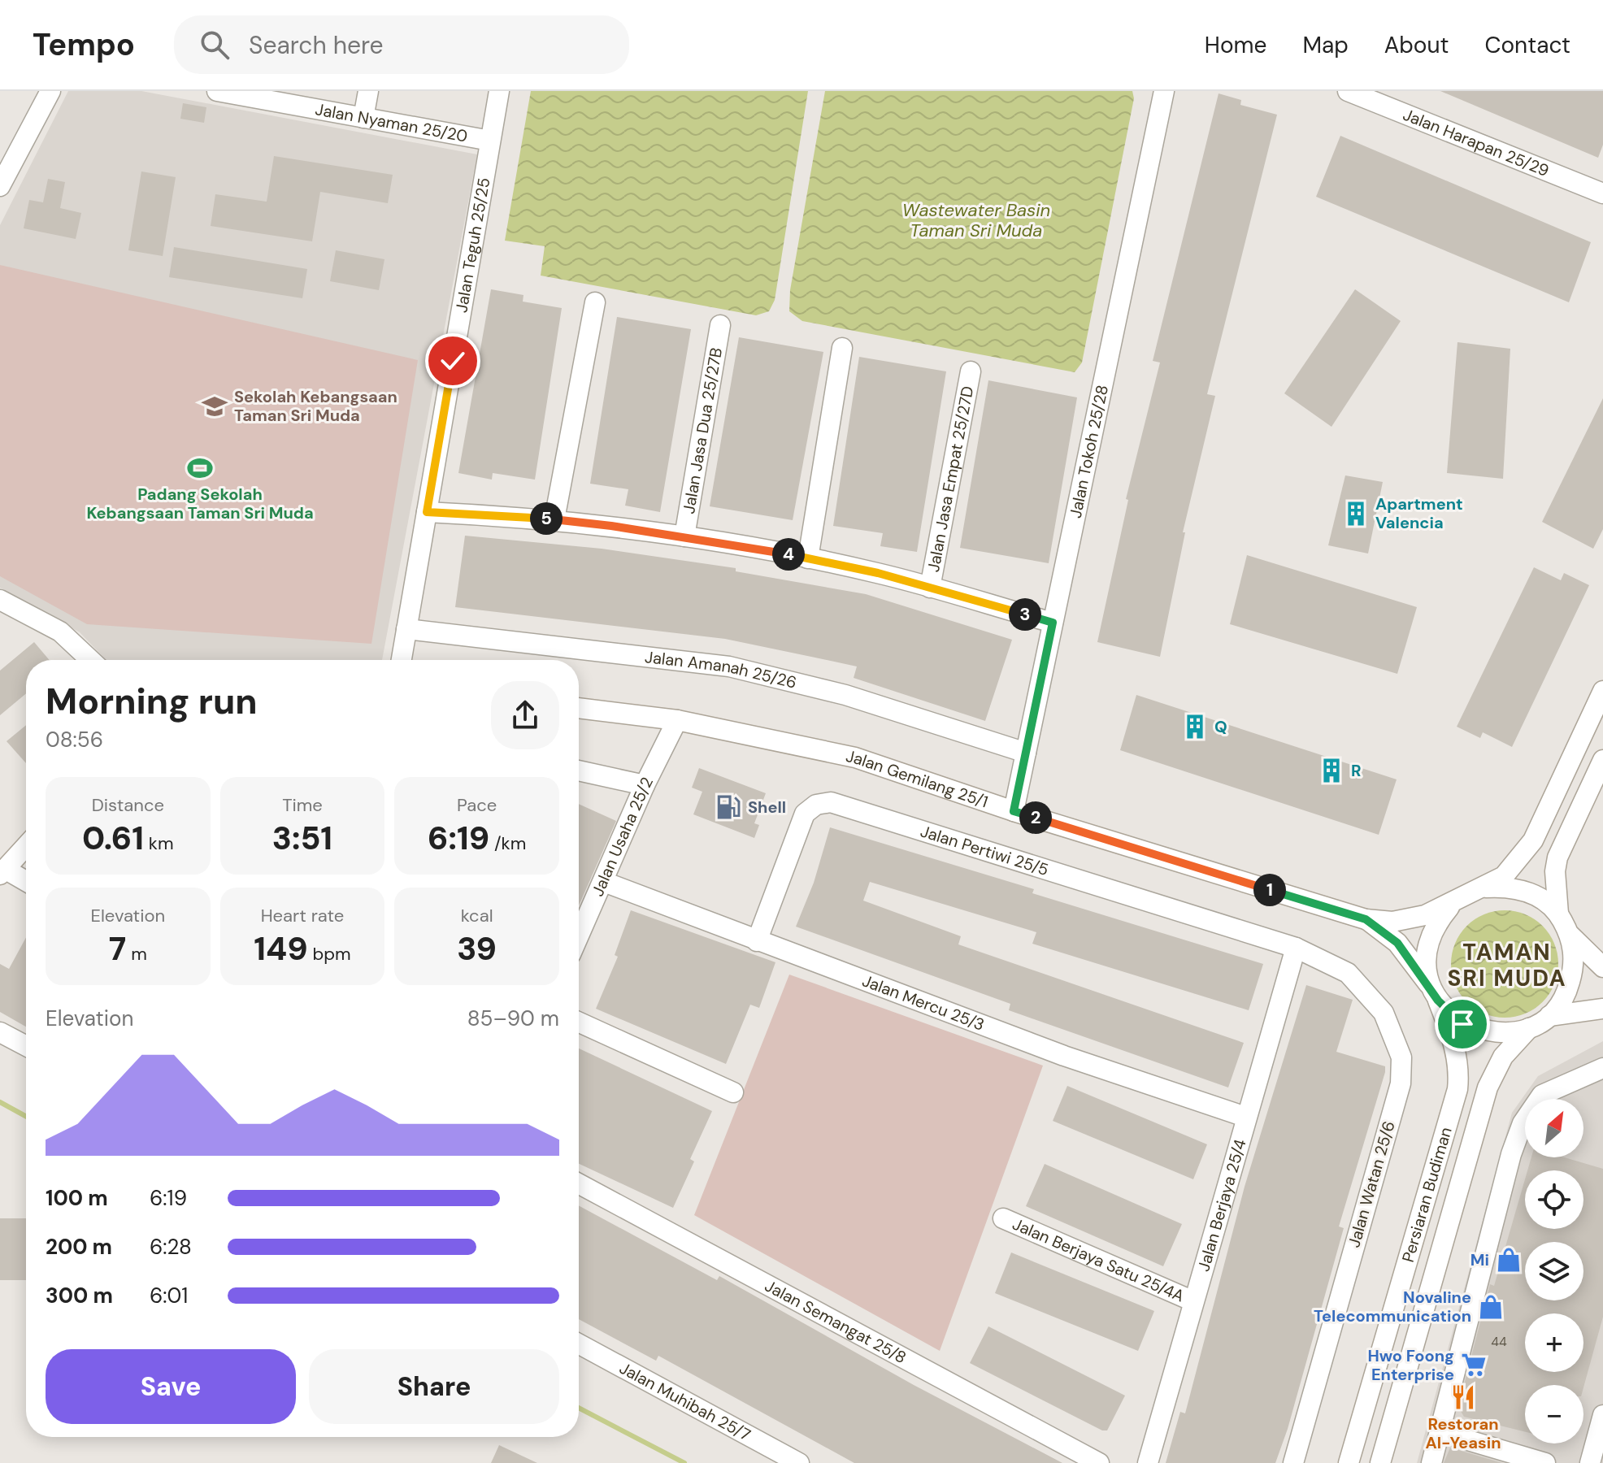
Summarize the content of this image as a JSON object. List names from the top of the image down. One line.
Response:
{"streets":{"street":["Jalan Nyaman 25/20","Jalan Harapan 25/29","Jalan Teguh 25/25","Jalan Jasa Dua 25/27B","Jalan Tokoh 25/28","Jalan Jasa Empat 25/27D","Jalan Amanah 25/26","Jalan Gemilang 25/1","Jalan Usaha 25/2","Jalan Pertiwi 25/5","Jalan Mercu 25/3","Jalan Watan 25/6","Persiaran Budiman","Jalan Berjaya 25/4","Jalan Berjaya Satu 25/4A","Jalan Semangat 25/8","Jalan Muhibah 25/7"]},"crossings":[["Jalan Nyaman 25/20","Jalan Teguh 25/25"],["Jalan Teguh 25/25","Jalan Amanah 25/26"],["Jalan Tokoh 25/28","Jalan Amanah 25/26"],["Jalan Tokoh 25/28","Jalan Gemilang 25/1"],["Jalan Gemilang 25/1","Jalan Usaha 25/2"],["Jalan Gemilang 25/1","Persiaran Budiman"],["Jalan Usaha 25/2","Jalan Mercu 25/3"],["Jalan Pertiwi 25/5","Jalan Mercu 25/3"],["Jalan Pertiwi 25/5","Jalan Watan 25/6"],["Jalan Pertiwi 25/5","Jalan Berjaya 25/4"],["Jalan Mercu 25/3","Jalan Berjaya 25/4"],["Jalan Watan 25/6","Jalan Berjaya 25/4"],["Jalan Berjaya 25/4","Jalan Berjaya Satu 25/4A"]],"districts":["TAMAN SRI MUDA"],"water":["Wastewater Basin Taman Sri Muda"],"places":{"school or university":["Sekolah Kebangsaan Taman Sri Muda"],"sports":["Padang Sekolah Kebangsaan Taman Sri Muda"],"building":["Apartment Valencia","Q","R"],"fuel station":["Shell"],"shop":["Mi","Novaline Telecommunication"],"supermarket":["Hwo Foong Enterprise"],"restaurant":["Restoran Al-Yeasin"]},"house_numbers":["44"],"north":"top right","page":{"header":"Tempo","search":"Search here","nav":["Home","Map","About","Contact"],"pins":["5","4","3","2","1"],"heading":["Morning run","08:56"],"stats":[["Distance","0.61 km"],["Time","3:51"],["Pace","6:19 /km"],["Elevation","7 m"],["Heart rate","149 bpm"],["kcal","39"]],"chart":["Elevation","85–90 m"],"map_buttons":["+","−"],"list":[{"name":"100 m","note":"6:19"},{"name":"200 m","note":"6:28"},{"name":"300 m","note":"6:01"}],"buttons":["Save","Share"]}}
